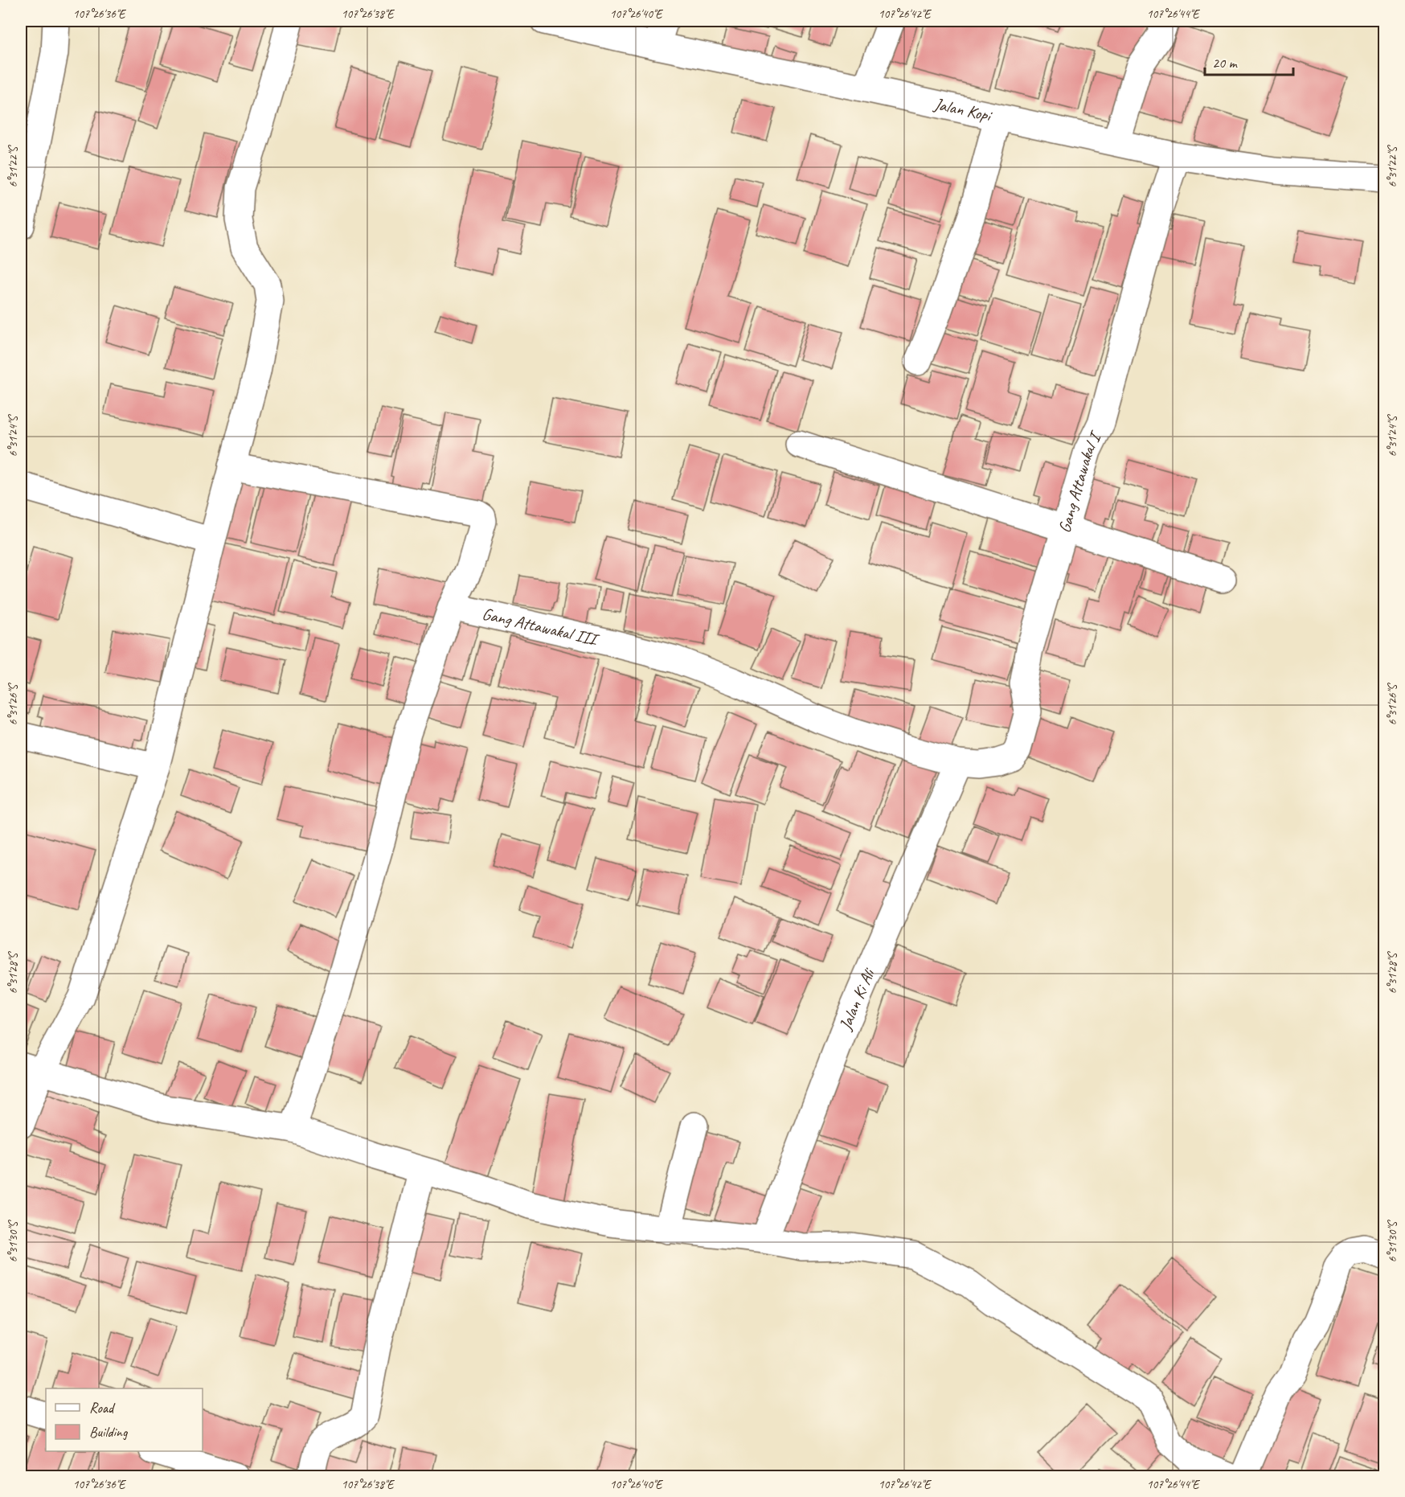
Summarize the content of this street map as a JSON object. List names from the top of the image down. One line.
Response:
{"streets":{"street":["Jalan Kopi","Gang Attawakal I","Gang Attawakal III","Jalan Ki Ali"]},"crossings":[["Jalan Kopi","Gang Attawakal I"],["Gang Attawakal I","Gang Attawakal III"],["Gang Attawakal I","Jalan Ki Ali"],["Gang Attawakal III","Jalan Ki Ali"]],"legend":["Road","Building"],"scale_bar":"20 m","coordinates":["107°26'36\"E","107°26'38\"E","107°26'40\"E","107°26'42\"E","107°26'44\"E","6°31'22\"S","6°31'24\"S","6°31'26\"S","6°31'28\"S","6°31'30\"S"]}
